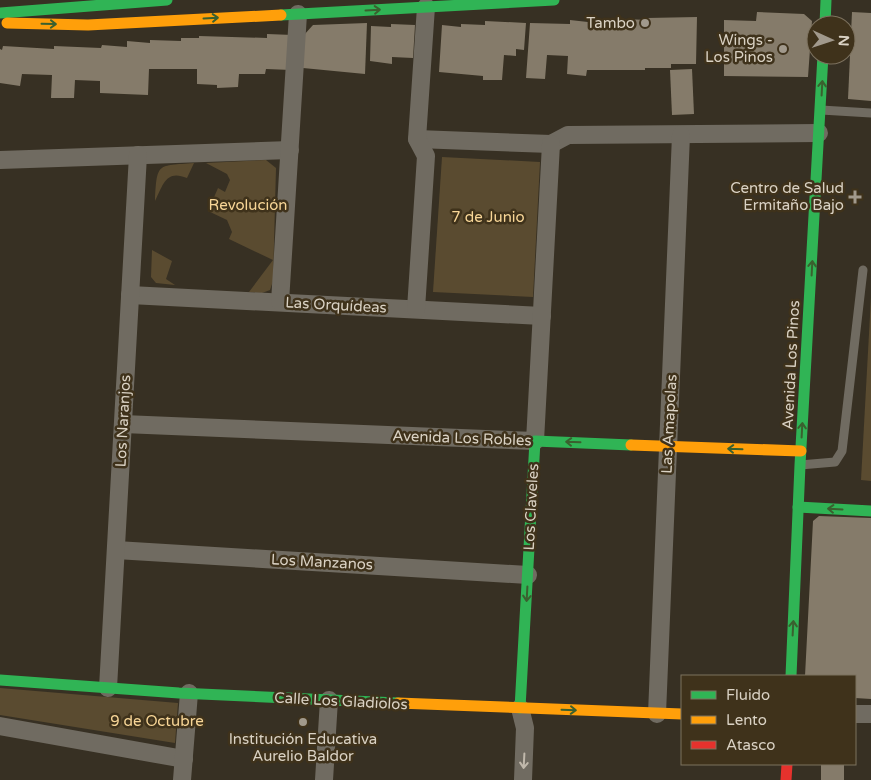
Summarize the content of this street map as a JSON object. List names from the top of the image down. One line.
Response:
{"streets":{"street":["Las Orquídeas","Avenida Los Pinos","Los Naranjos","Las Amapolas","Avenida Los Robles","Los Claveles","Los Manzanos","Calle Los Gladiolos"]},"crossings":[["Las Orquídeas","Los Naranjos"],["Las Orquídeas","Los Claveles"],["Avenida Los Pinos","Avenida Los Robles"],["Los Naranjos","Avenida Los Robles"],["Los Naranjos","Los Manzanos"],["Los Naranjos","Calle Los Gladiolos"],["Las Amapolas","Avenida Los Robles"],["Las Amapolas","Calle Los Gladiolos"],["Avenida Los Robles","Los Claveles"],["Los Claveles","Los Manzanos"],["Los Claveles","Calle Los Gladiolos"]],"one_way":["Avenida Los Pinos","Avenida Los Robles"],"parks":["Revolución","7 de Junio","9 de Octubre"],"places":{"other":["Tambo","Wings - Los Pinos","Institución Educativa Aurelio Baldor"],"health":["Centro de Salud Ermitaño Bajo"]},"legend":["Fluido","Lento","Atasco"],"north":"right"}
